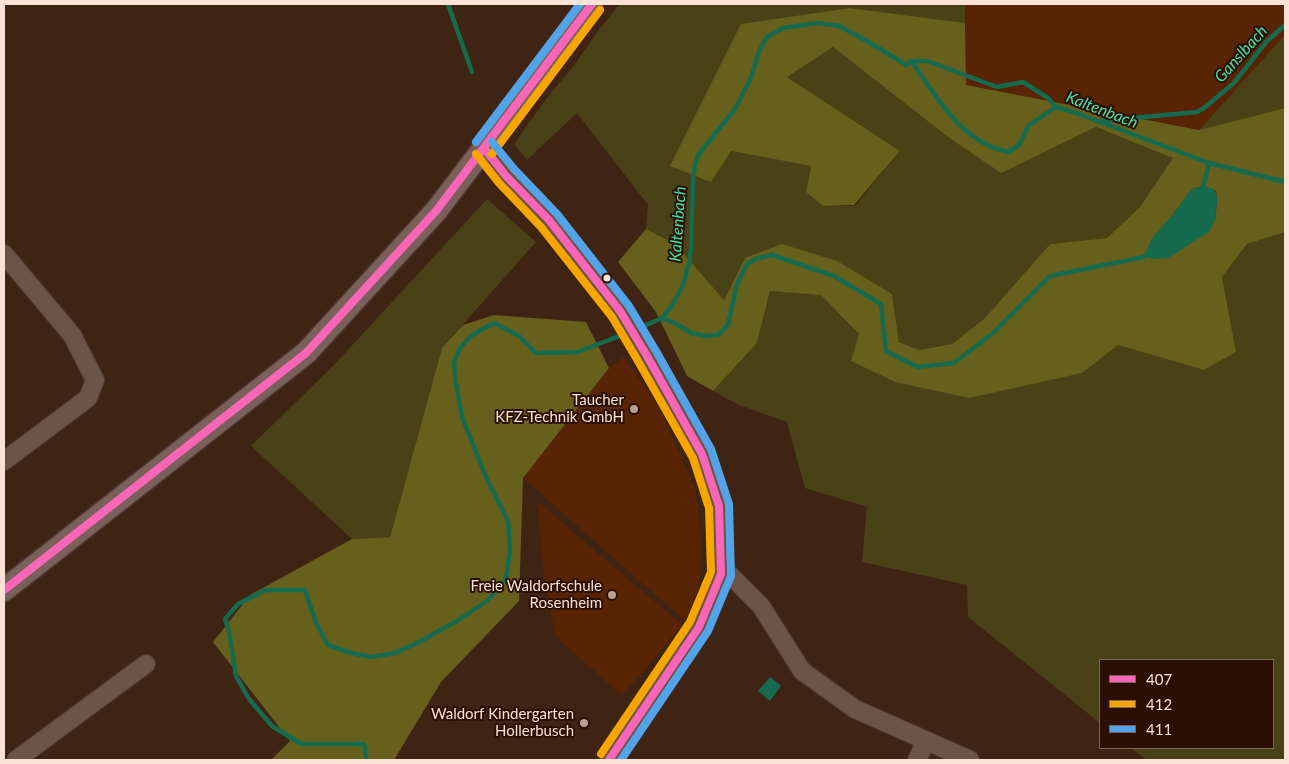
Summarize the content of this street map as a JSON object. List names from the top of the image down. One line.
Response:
{"water":["Ganslbach","Kaltenbach"],"places":["Taucher KFZ-Technik GmbH","Freie Waldorfschule Rosenheim","Waldorf Kindergarten Hollerbusch"],"lines":["transit line 407","transit line 411","transit line 412"],"legend":["407","412","411"]}
